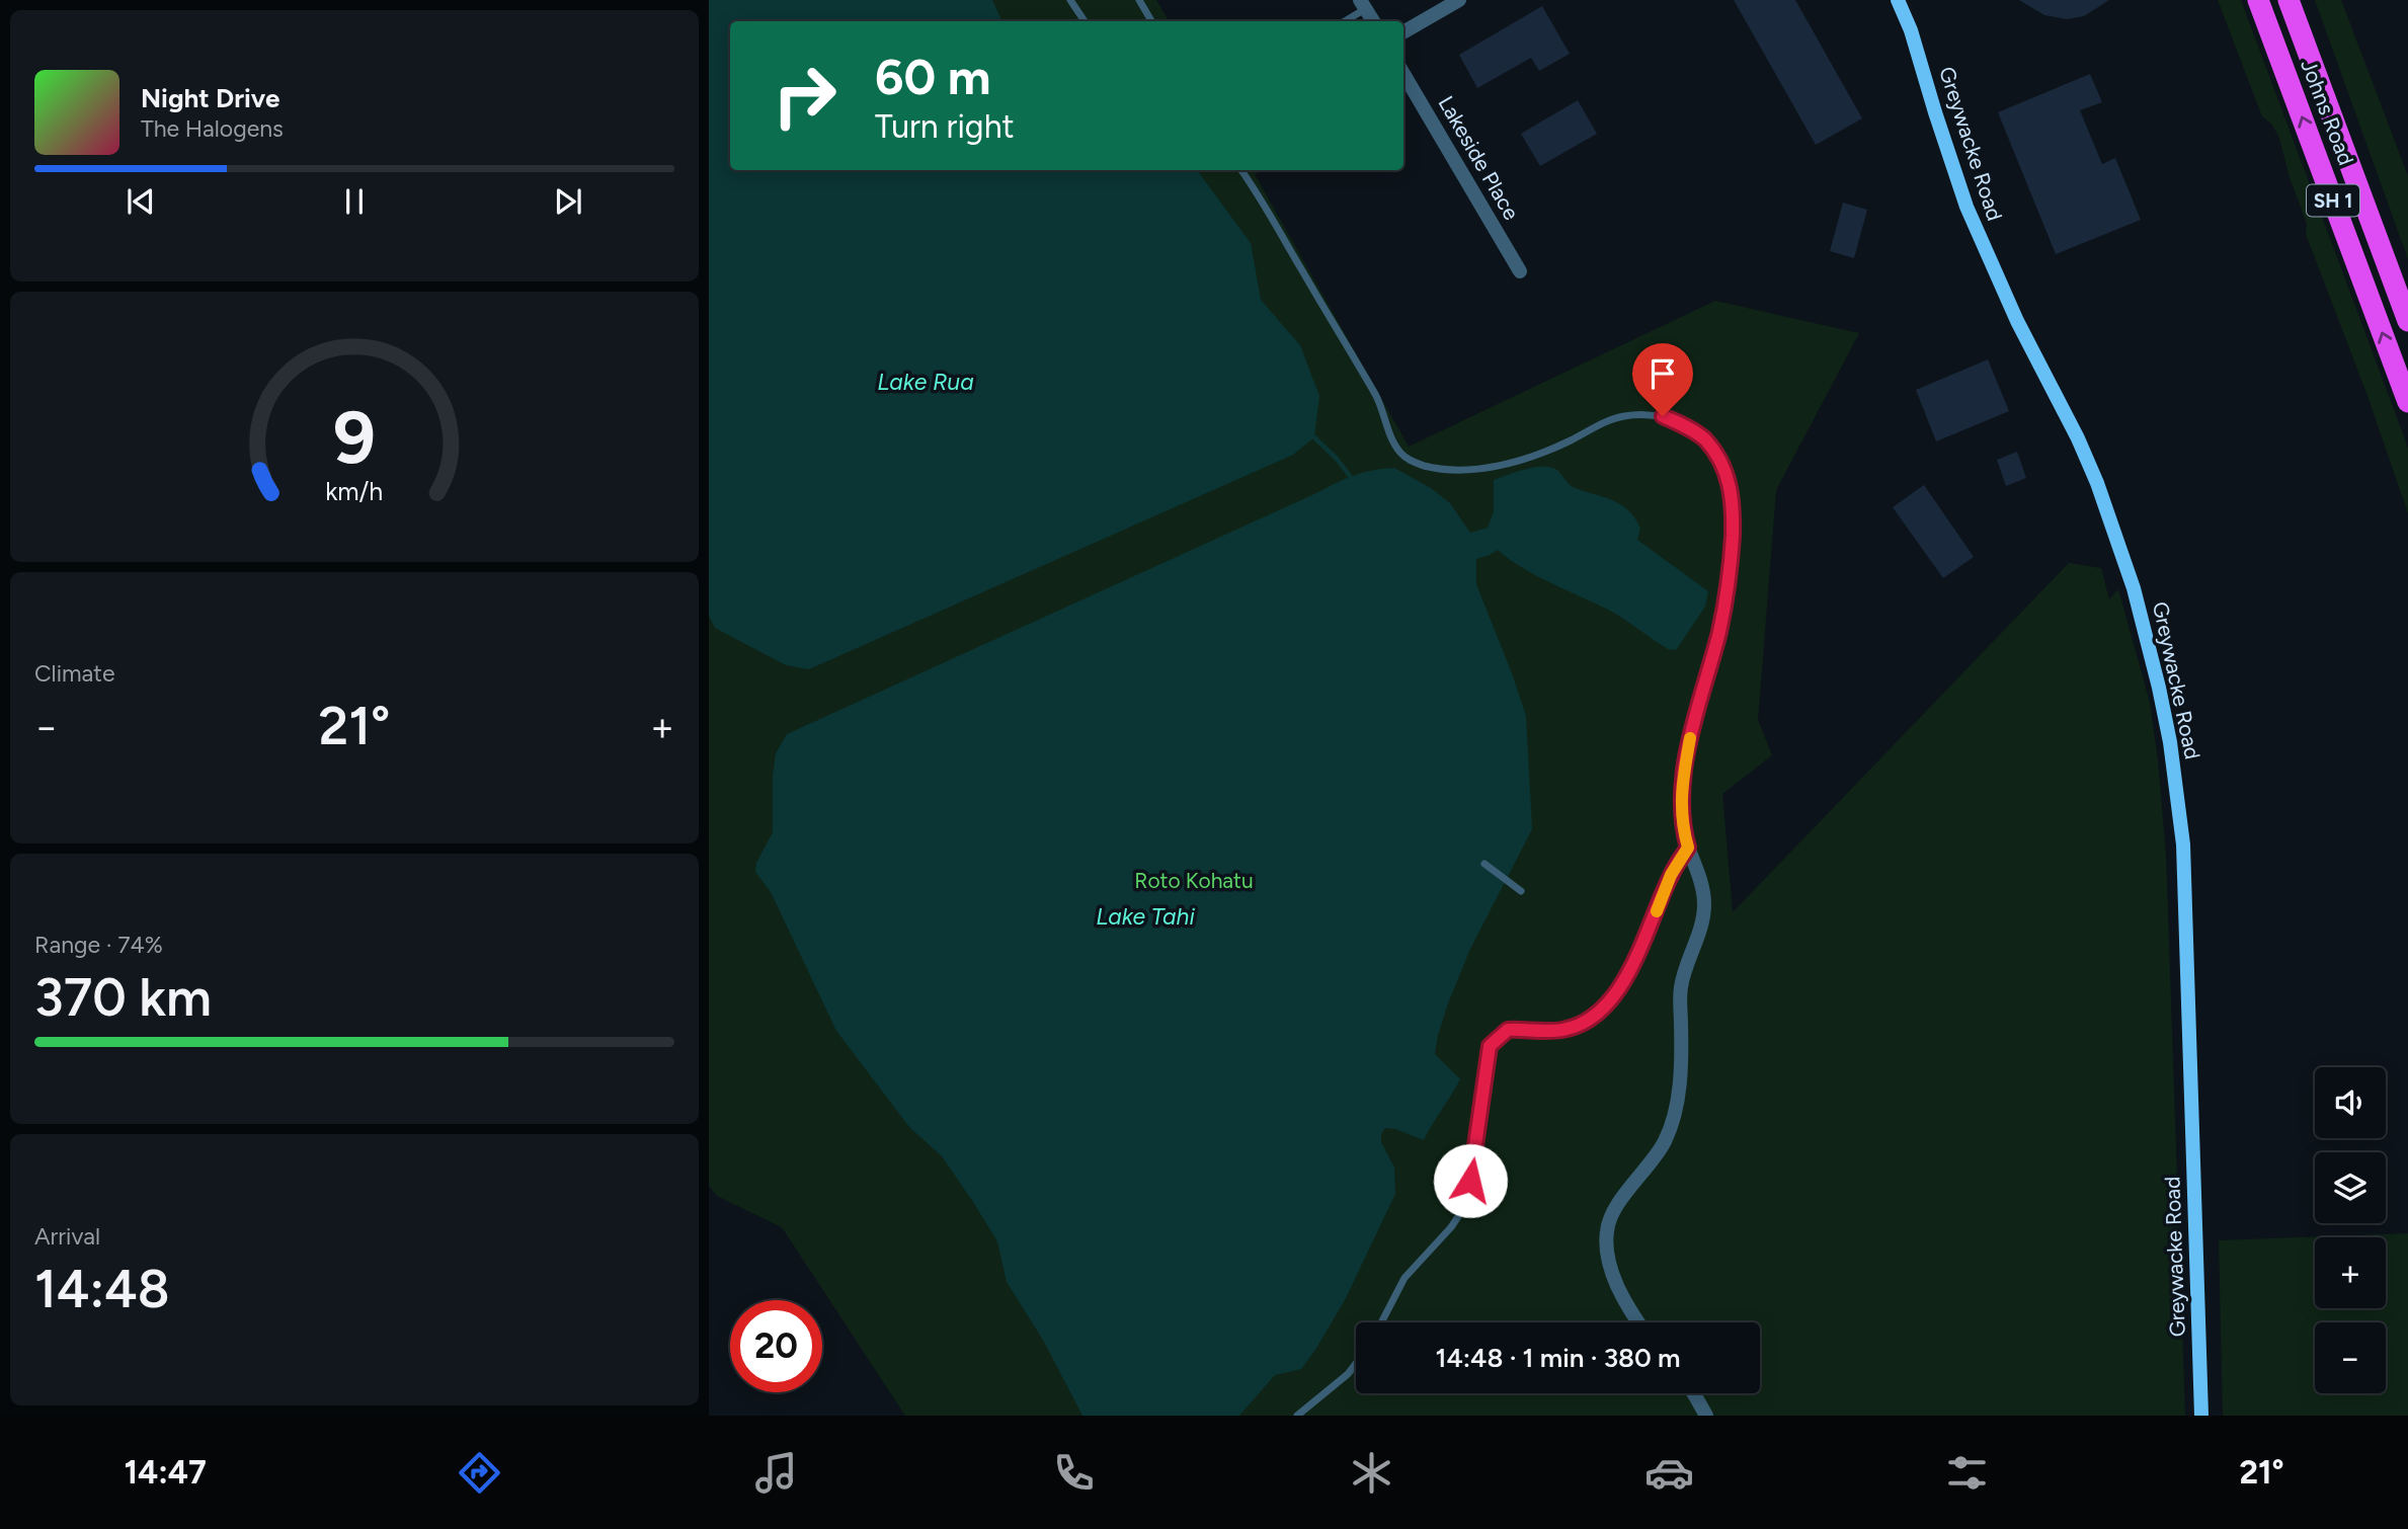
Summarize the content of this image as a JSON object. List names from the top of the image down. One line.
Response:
{"streets":{"highway":["Johns Road","SH 1"],"street":["Greywacke Road","Lakeside Place"]},"crossings":[["Johns Road","SH 1"]],"water":["Lake Rua","Lake Tahi"],"parks":["Roto Kohatu"],"page":{"turn":["60 m","Turn right"],"song":["Night Drive","The Halogens"],"tile":["Climate",["Range · 74%","370 km"],["Arrival","14:48"]],"heat":["−","21°","+"],"map_buttons":["+","−"],"limit":"20","trip":"14:48 · 1 min · 380 m","tabs":["14:47","21°"],"gauge":["9","km/h"]}}
